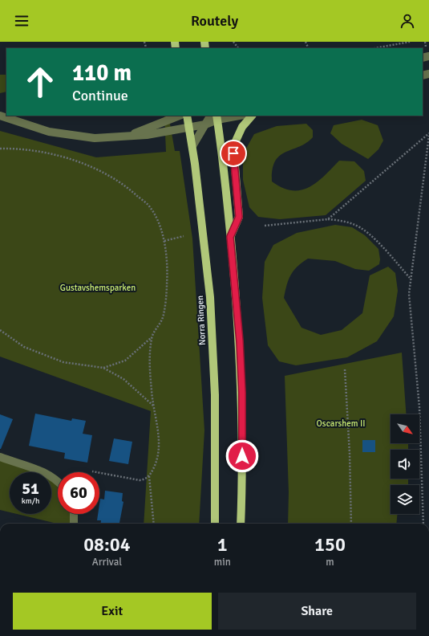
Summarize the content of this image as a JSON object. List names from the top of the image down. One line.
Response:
{"streets":{"main road":["Norra Ringen"]},"parks":["Gustavshemsparken","Oscarshem II"],"north":"bottom right","page":{"header":"Routely","turn":["110 m","Continue"],"speed":"51 km/h","limit":"60","eta":["08:04","Arrival","1","min","150","m"],"buttons":["Exit","Share"]}}
